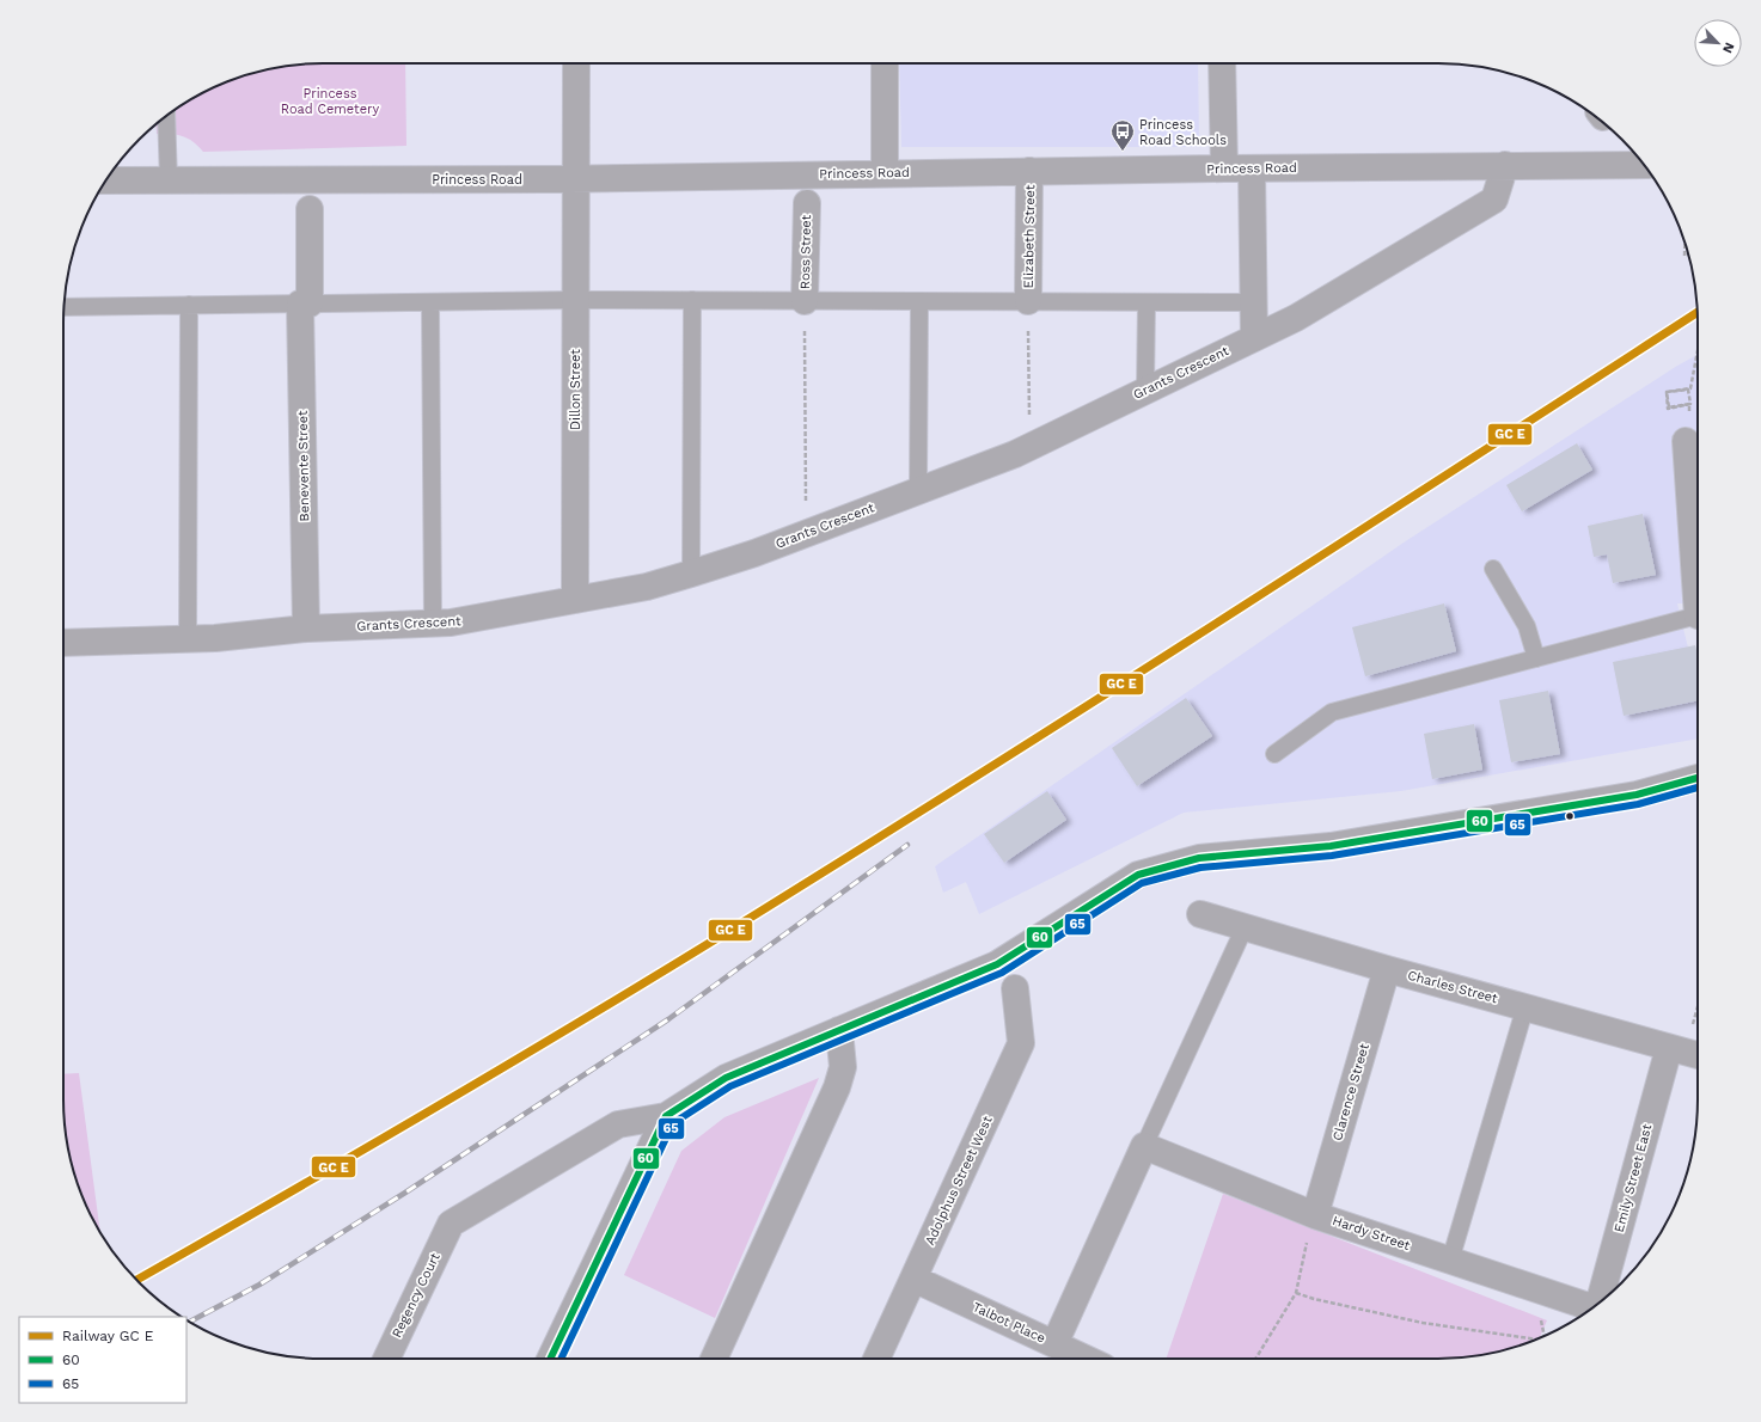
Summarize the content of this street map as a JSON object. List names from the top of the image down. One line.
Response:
{"streets":{"street":["Princess Road","Elizabeth Street","Ross Street","Grants Crescent","Dillon Street","Benevente Street","Charles Street","Clarence Street","Emily Street East","Adolphus Street West","Hardy Street","Regency Court","Talbot Place"]},"crossings":[["Princess Road","Elizabeth Street"],["Princess Road","Grants Crescent"],["Princess Road","Dillon Street"],["Grants Crescent","Dillon Street"],["Grants Crescent","Benevente Street"],["Charles Street","Clarence Street"],["Charles Street","Emily Street East"],["Clarence Street","Hardy Street"],["Adolphus Street West","Talbot Place"]],"parks":["Princess Road Cemetery"],"places":{"bus stop":["Princess Road Schools"]},"lines":["transit line 60","transit line 65"],"legend":["Railway GC E","60","65"],"north":"bottom right"}
